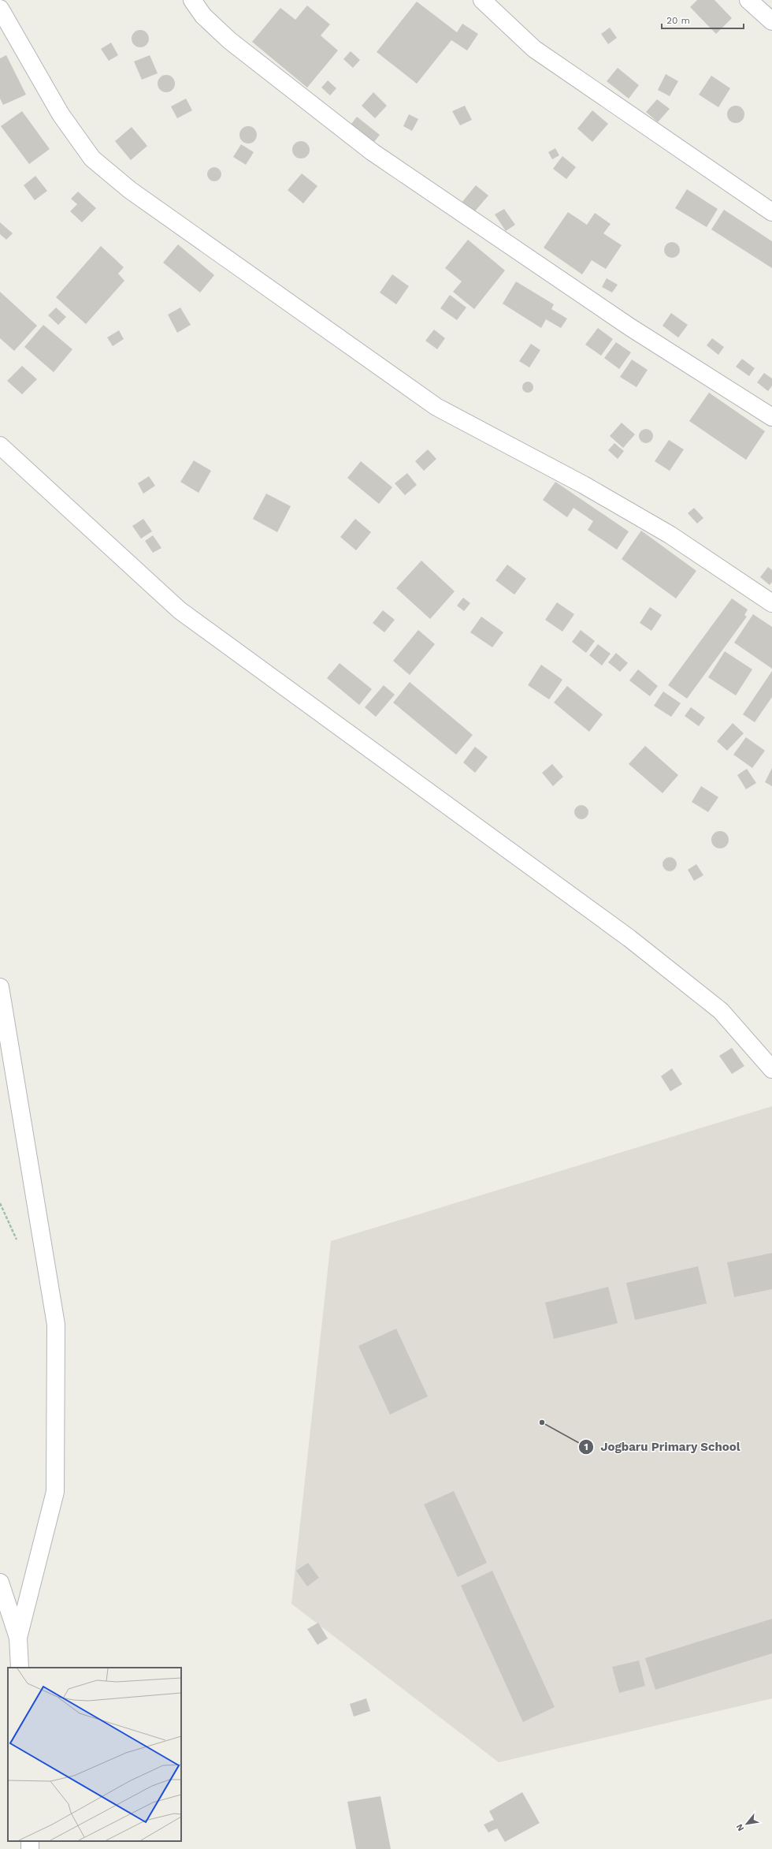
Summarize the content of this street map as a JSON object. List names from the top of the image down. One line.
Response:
{"places":["Jogbaru Primary School"],"scale_bar":"20 m","north":"bottom left"}
